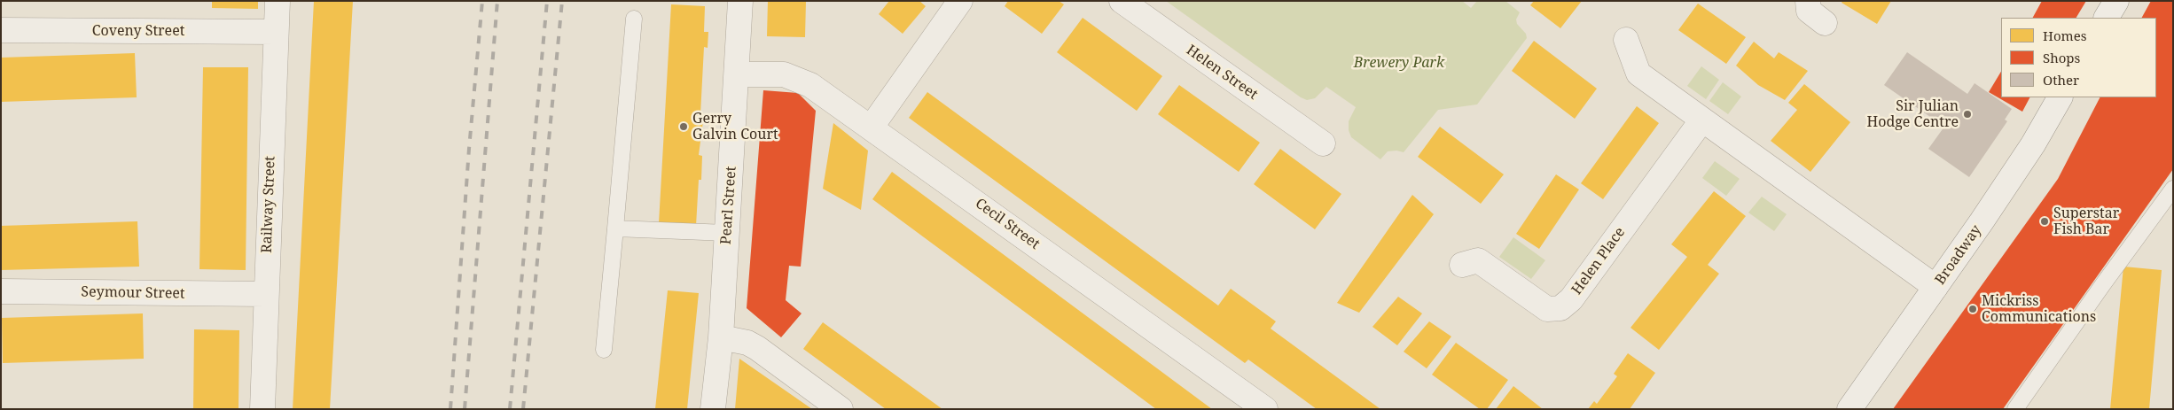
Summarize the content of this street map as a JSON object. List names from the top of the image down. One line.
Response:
{"streets":{"street":["Coveny Street","Helen Street","Railway Street","Pearl Street","Cecil Street","Broadway","Helen Place","Seymour Street"]},"crossings":[["Coveny Street","Railway Street"],["Railway Street","Seymour Street"],["Pearl Street","Cecil Street"]],"parks":["Brewery Park"],"places":["Sir Julian Hodge Centre","Gerry Galvin Court","Superstar Fish Bar","Mickriss Communications"],"legend":["Homes","Shops","Other"]}
